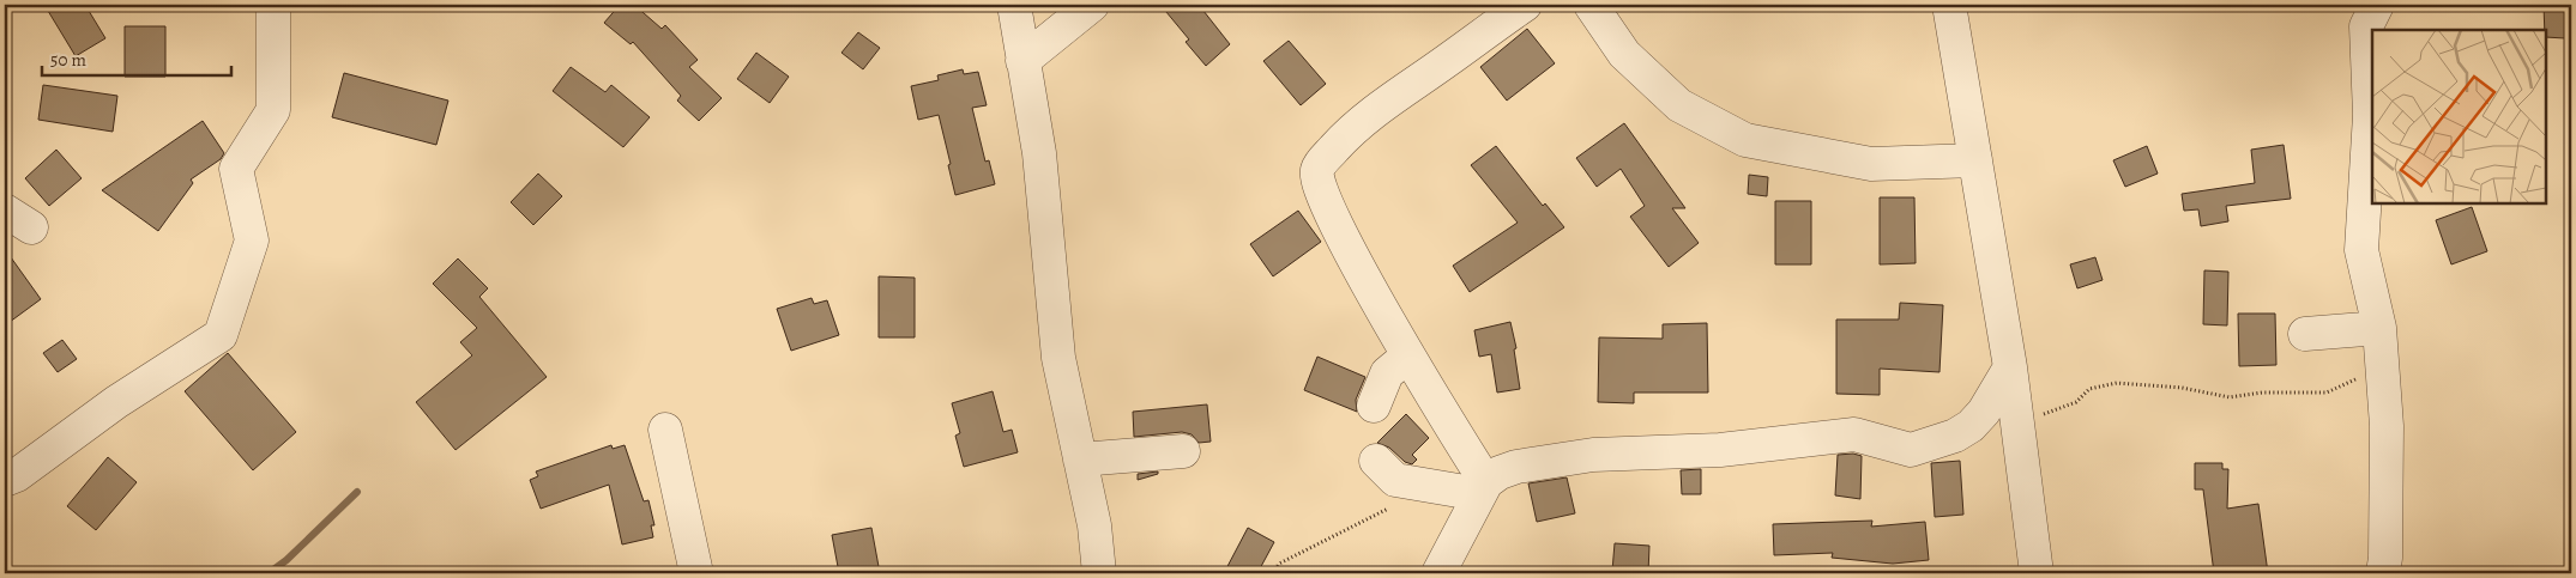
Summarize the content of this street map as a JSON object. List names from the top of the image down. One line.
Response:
{"scale_bar":"50 m"}
